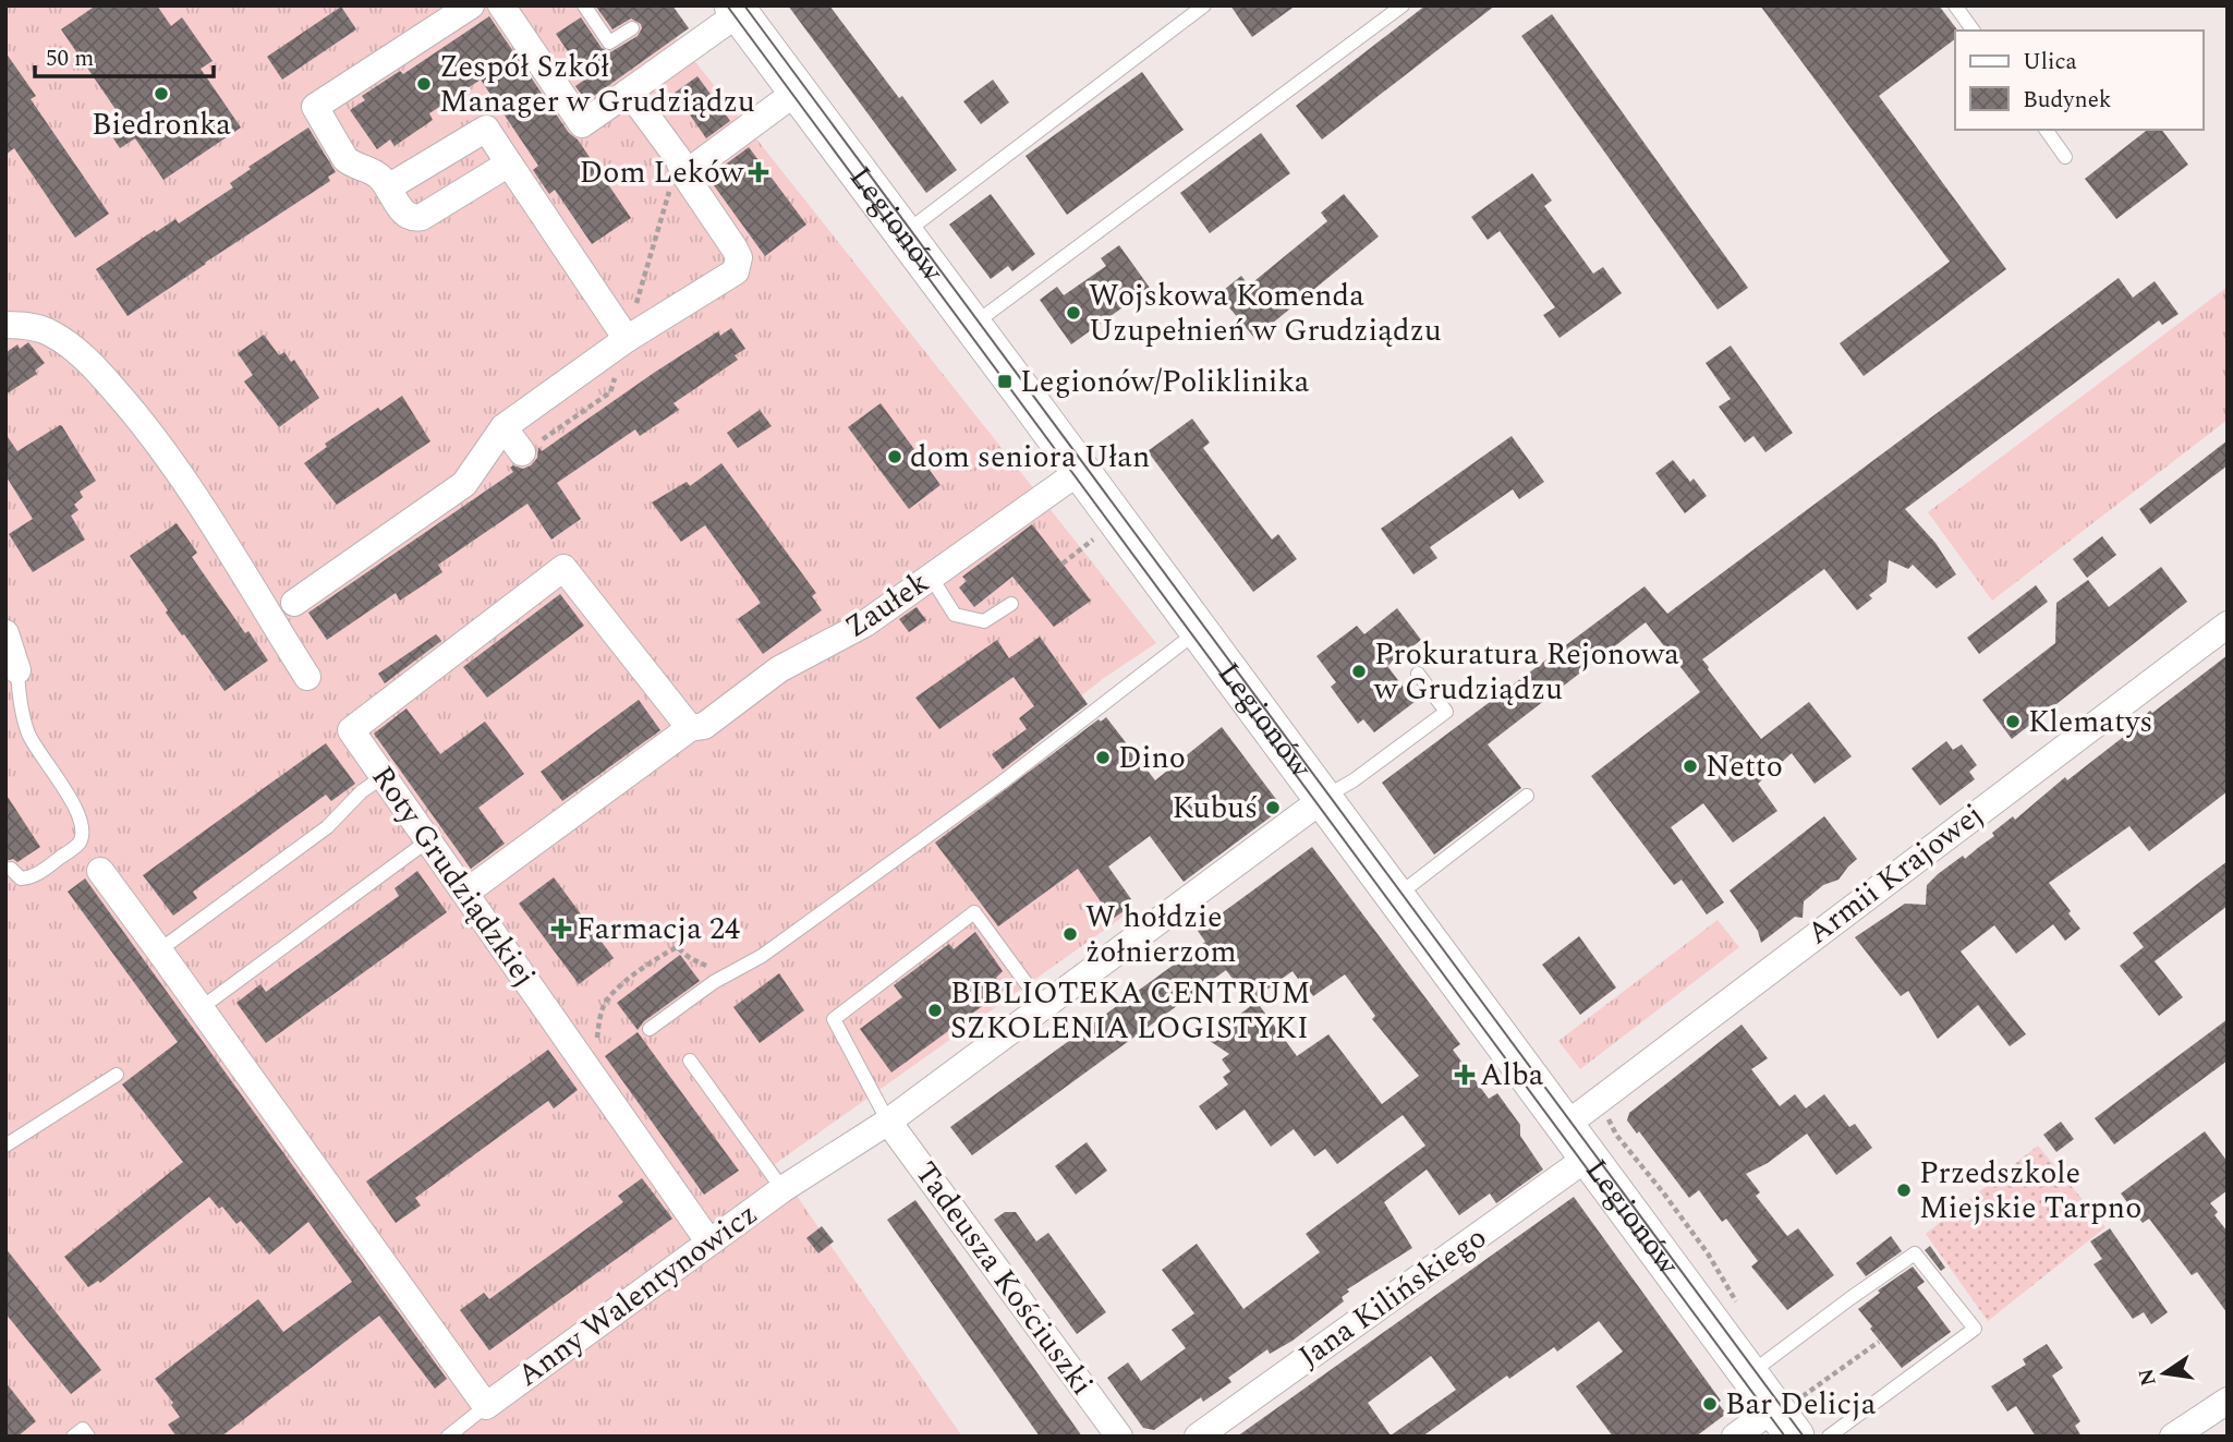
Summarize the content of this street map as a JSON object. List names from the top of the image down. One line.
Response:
{"streets":{"street":["Legionów","Zaułek","Armii Krajowej","Roty Grudziądzkiej","Tadeusza Kościuszki","Anny Walentynowicz","Jana Kilińskiego"]},"crossings":[["Legionów","Zaułek"],["Legionów","Armii Krajowej"],["Legionów","Anny Walentynowicz"],["Legionów","Jana Kilińskiego"],["Zaułek","Roty Grudziądzkiej"],["Roty Grudziądzkiej","Anny Walentynowicz"],["Tadeusza Kościuszki","Anny Walentynowicz"]],"places":{"other":["Zespół Szkół Manager w Grudziądzu","Biedronka","Wojskowa Komenda Uzupełnień w Grudziądzu","dom seniora Ułan","Prokuratura Rejonowa w Grudziądzu","Klematys","Dino","Netto","Kubuś","W hołdzie żołnierzom","BIBLIOTEKA CENTRUM SZKOLENIA LOGISTYKI","Przedszkole Miejskie Tarpno","Bar Delicja"],"health":["Dom Leków","Farmacja 24","Alba"],"transit":["Legionów/Poliklinika"]},"legend":["Ulica","Budynek"],"scale_bar":"50 m","north":"left"}
